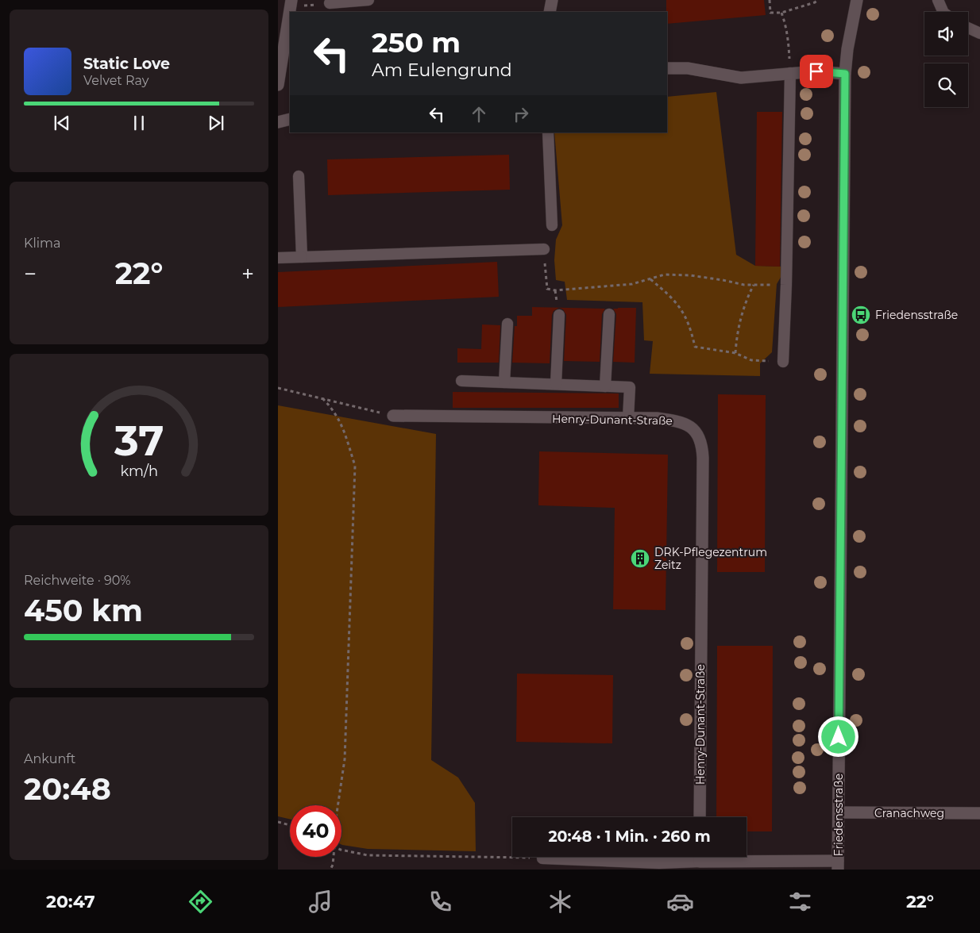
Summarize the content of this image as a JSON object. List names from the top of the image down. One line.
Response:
{"streets":{"street":["Henry-Dunant-Straße","Cranachweg","Friedensstraße"]},"crossings":[["Cranachweg","Friedensstraße"]],"places":{"bus stop":["Friedensstraße"],"building":["DRK-Pflegezentrum Zeitz"]},"page":{"turn":["250 m","Am Eulengrund"],"song":["Static Love","Velvet Ray"],"tile":["Klima",["Reichweite · 90%","450 km"],["Ankunft","20:48"]],"heat":["−","22°","+"],"limit":"40","trip":"20:48 · 1 Min. · 260 m","tabs":["20:47","22°"],"gauge":["37","km/h"]}}
